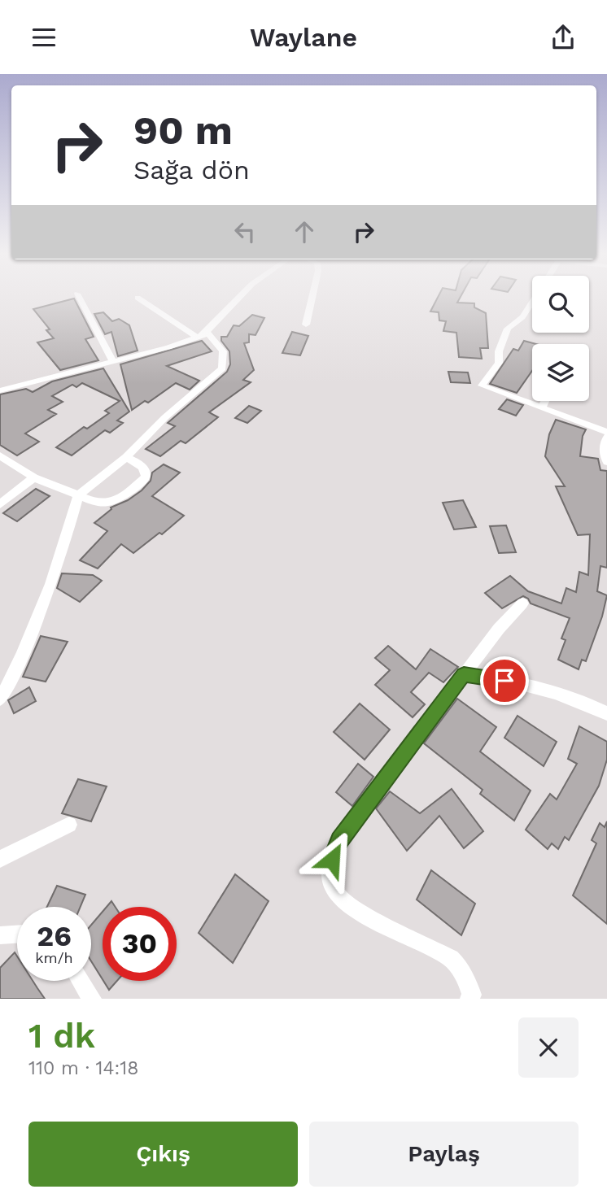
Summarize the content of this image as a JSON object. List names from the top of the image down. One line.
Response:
{"page":{"header":"Waylane","turn":["90 m","Sağa dön"],"speed":"26 km/h","limit":"30","heading":["1 dk","110 m · 14:18"],"buttons":["Çıkış","Paylaş"]}}
